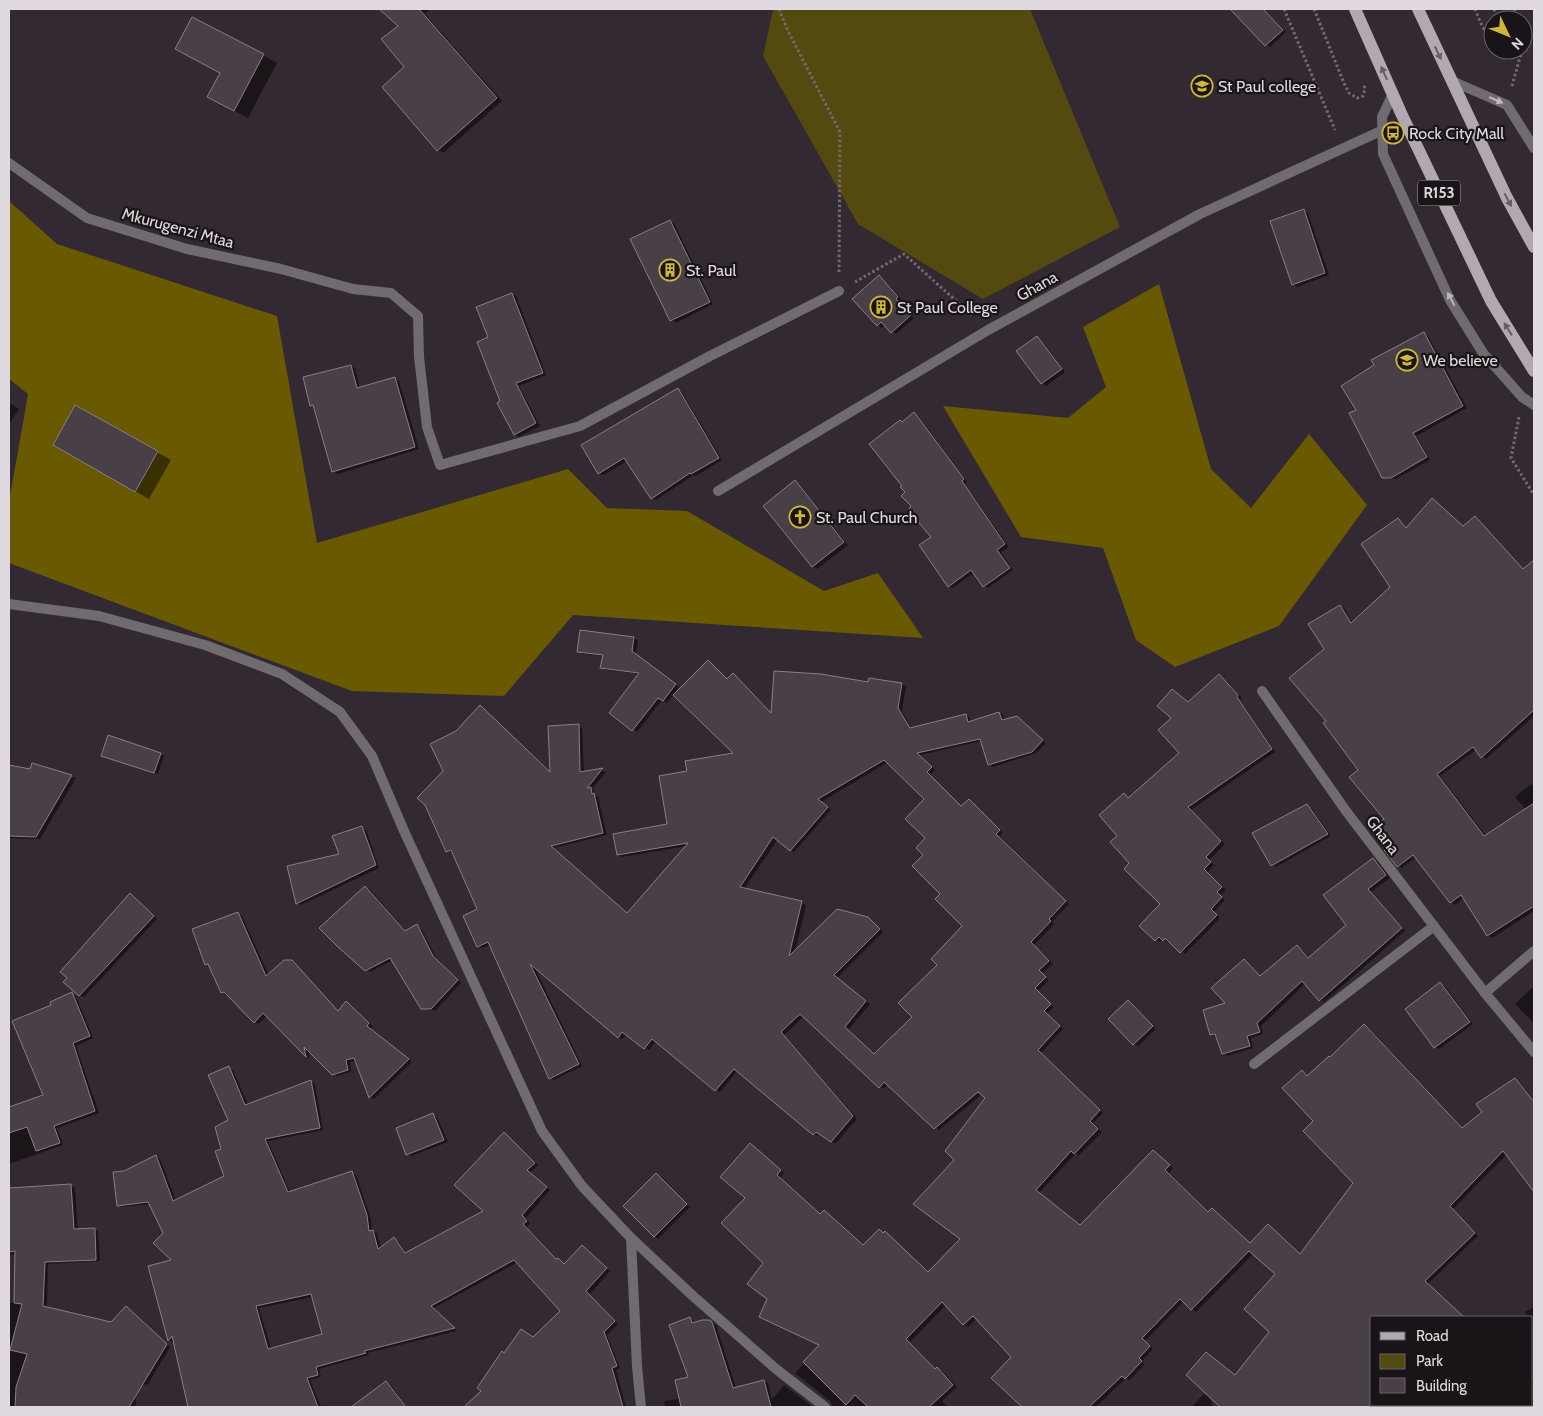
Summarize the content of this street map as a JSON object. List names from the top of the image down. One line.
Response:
{"streets":{"main road":["R153"],"street":["Mkurugenzi Mtaa","Ghana"]},"places":{"school or university":["St Paul college","We believe"],"bus stop":["Rock City Mall"],"building":["St. Paul","St Paul College"],"church":["St. Paul Church"]},"legend":["Road","Park","Building"],"north":"bottom right"}
